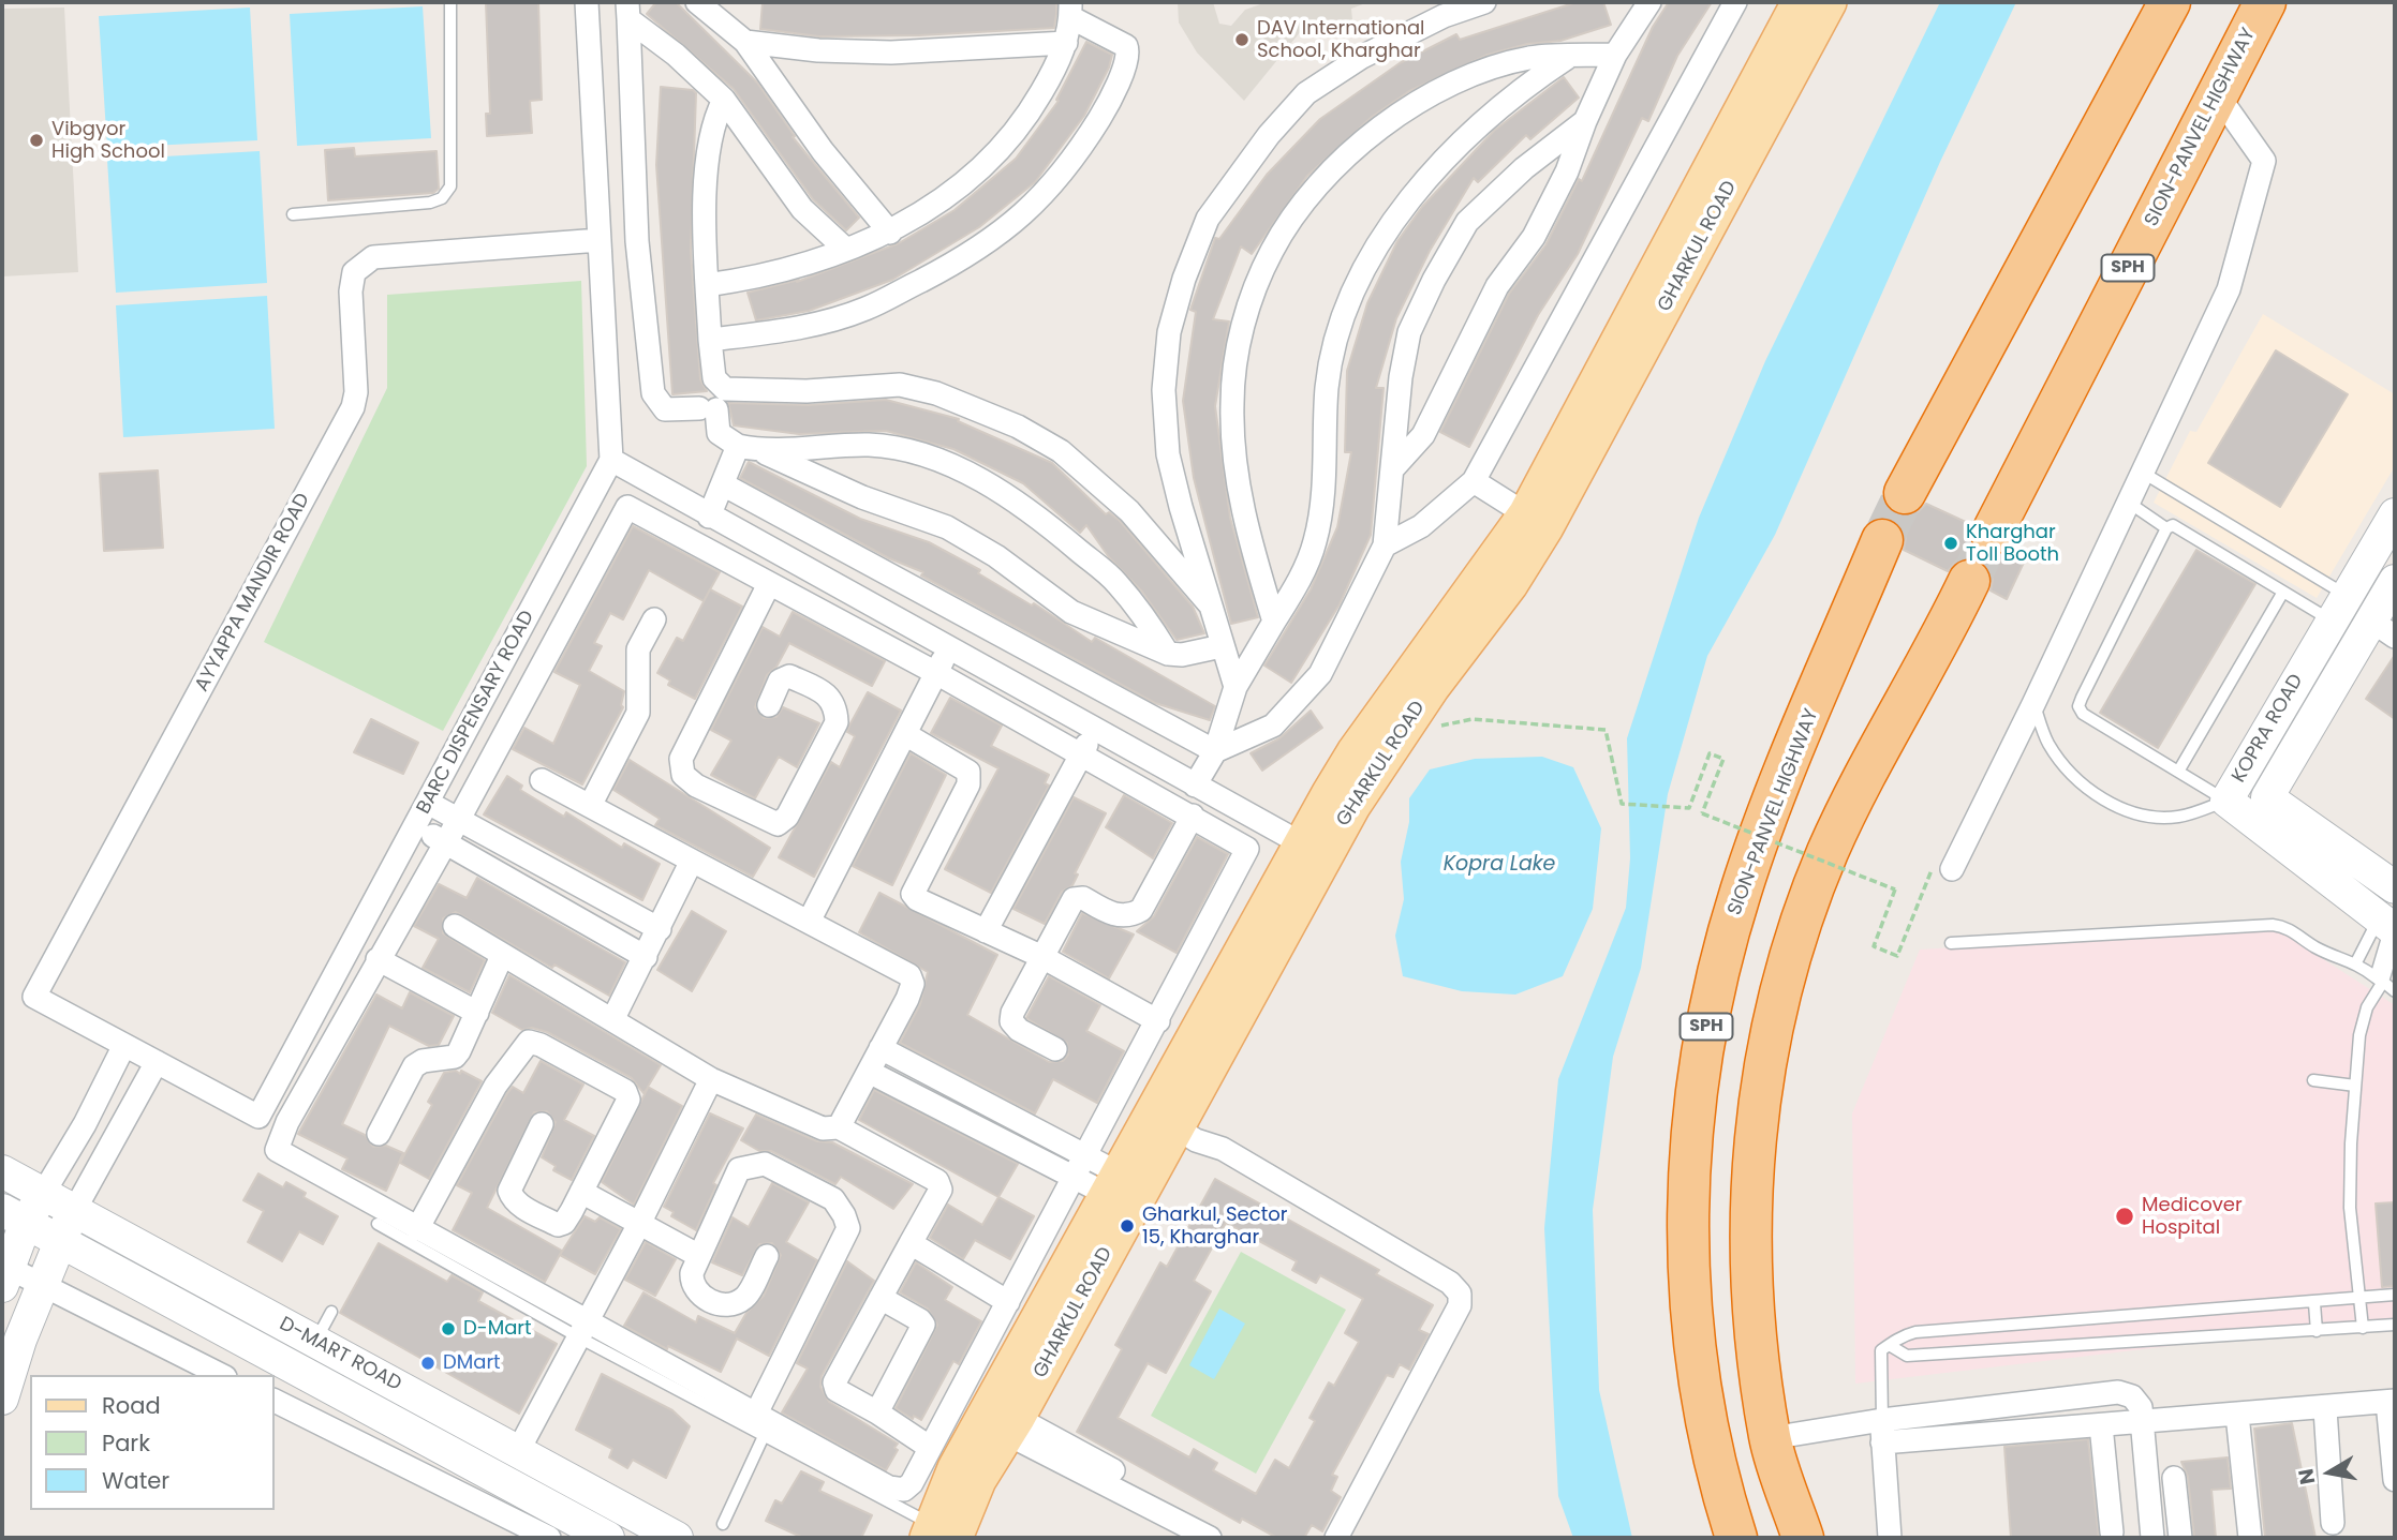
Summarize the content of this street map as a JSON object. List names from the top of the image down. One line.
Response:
{"streets":{"highway":["SION-PANVEL HIGHWAY","SPH"],"main road":["GHARKUL ROAD","KOPRA ROAD","D-MART ROAD"],"street":["AYYAPPA MANDIR ROAD","BARC DISPENSARY ROAD"]},"crossings":[["AYYAPPA MANDIR ROAD","BARC DISPENSARY ROAD"]],"water":["Kopra Lake"],"places":["DAV International School, Kharghar","Vibgyor High School","Kharghar Toll Booth","Medicover Hospital","Gharkul, Sector 15, Kharghar","D-Mart","DMart"],"legend":["Road","Park","Water"],"north":"left"}
